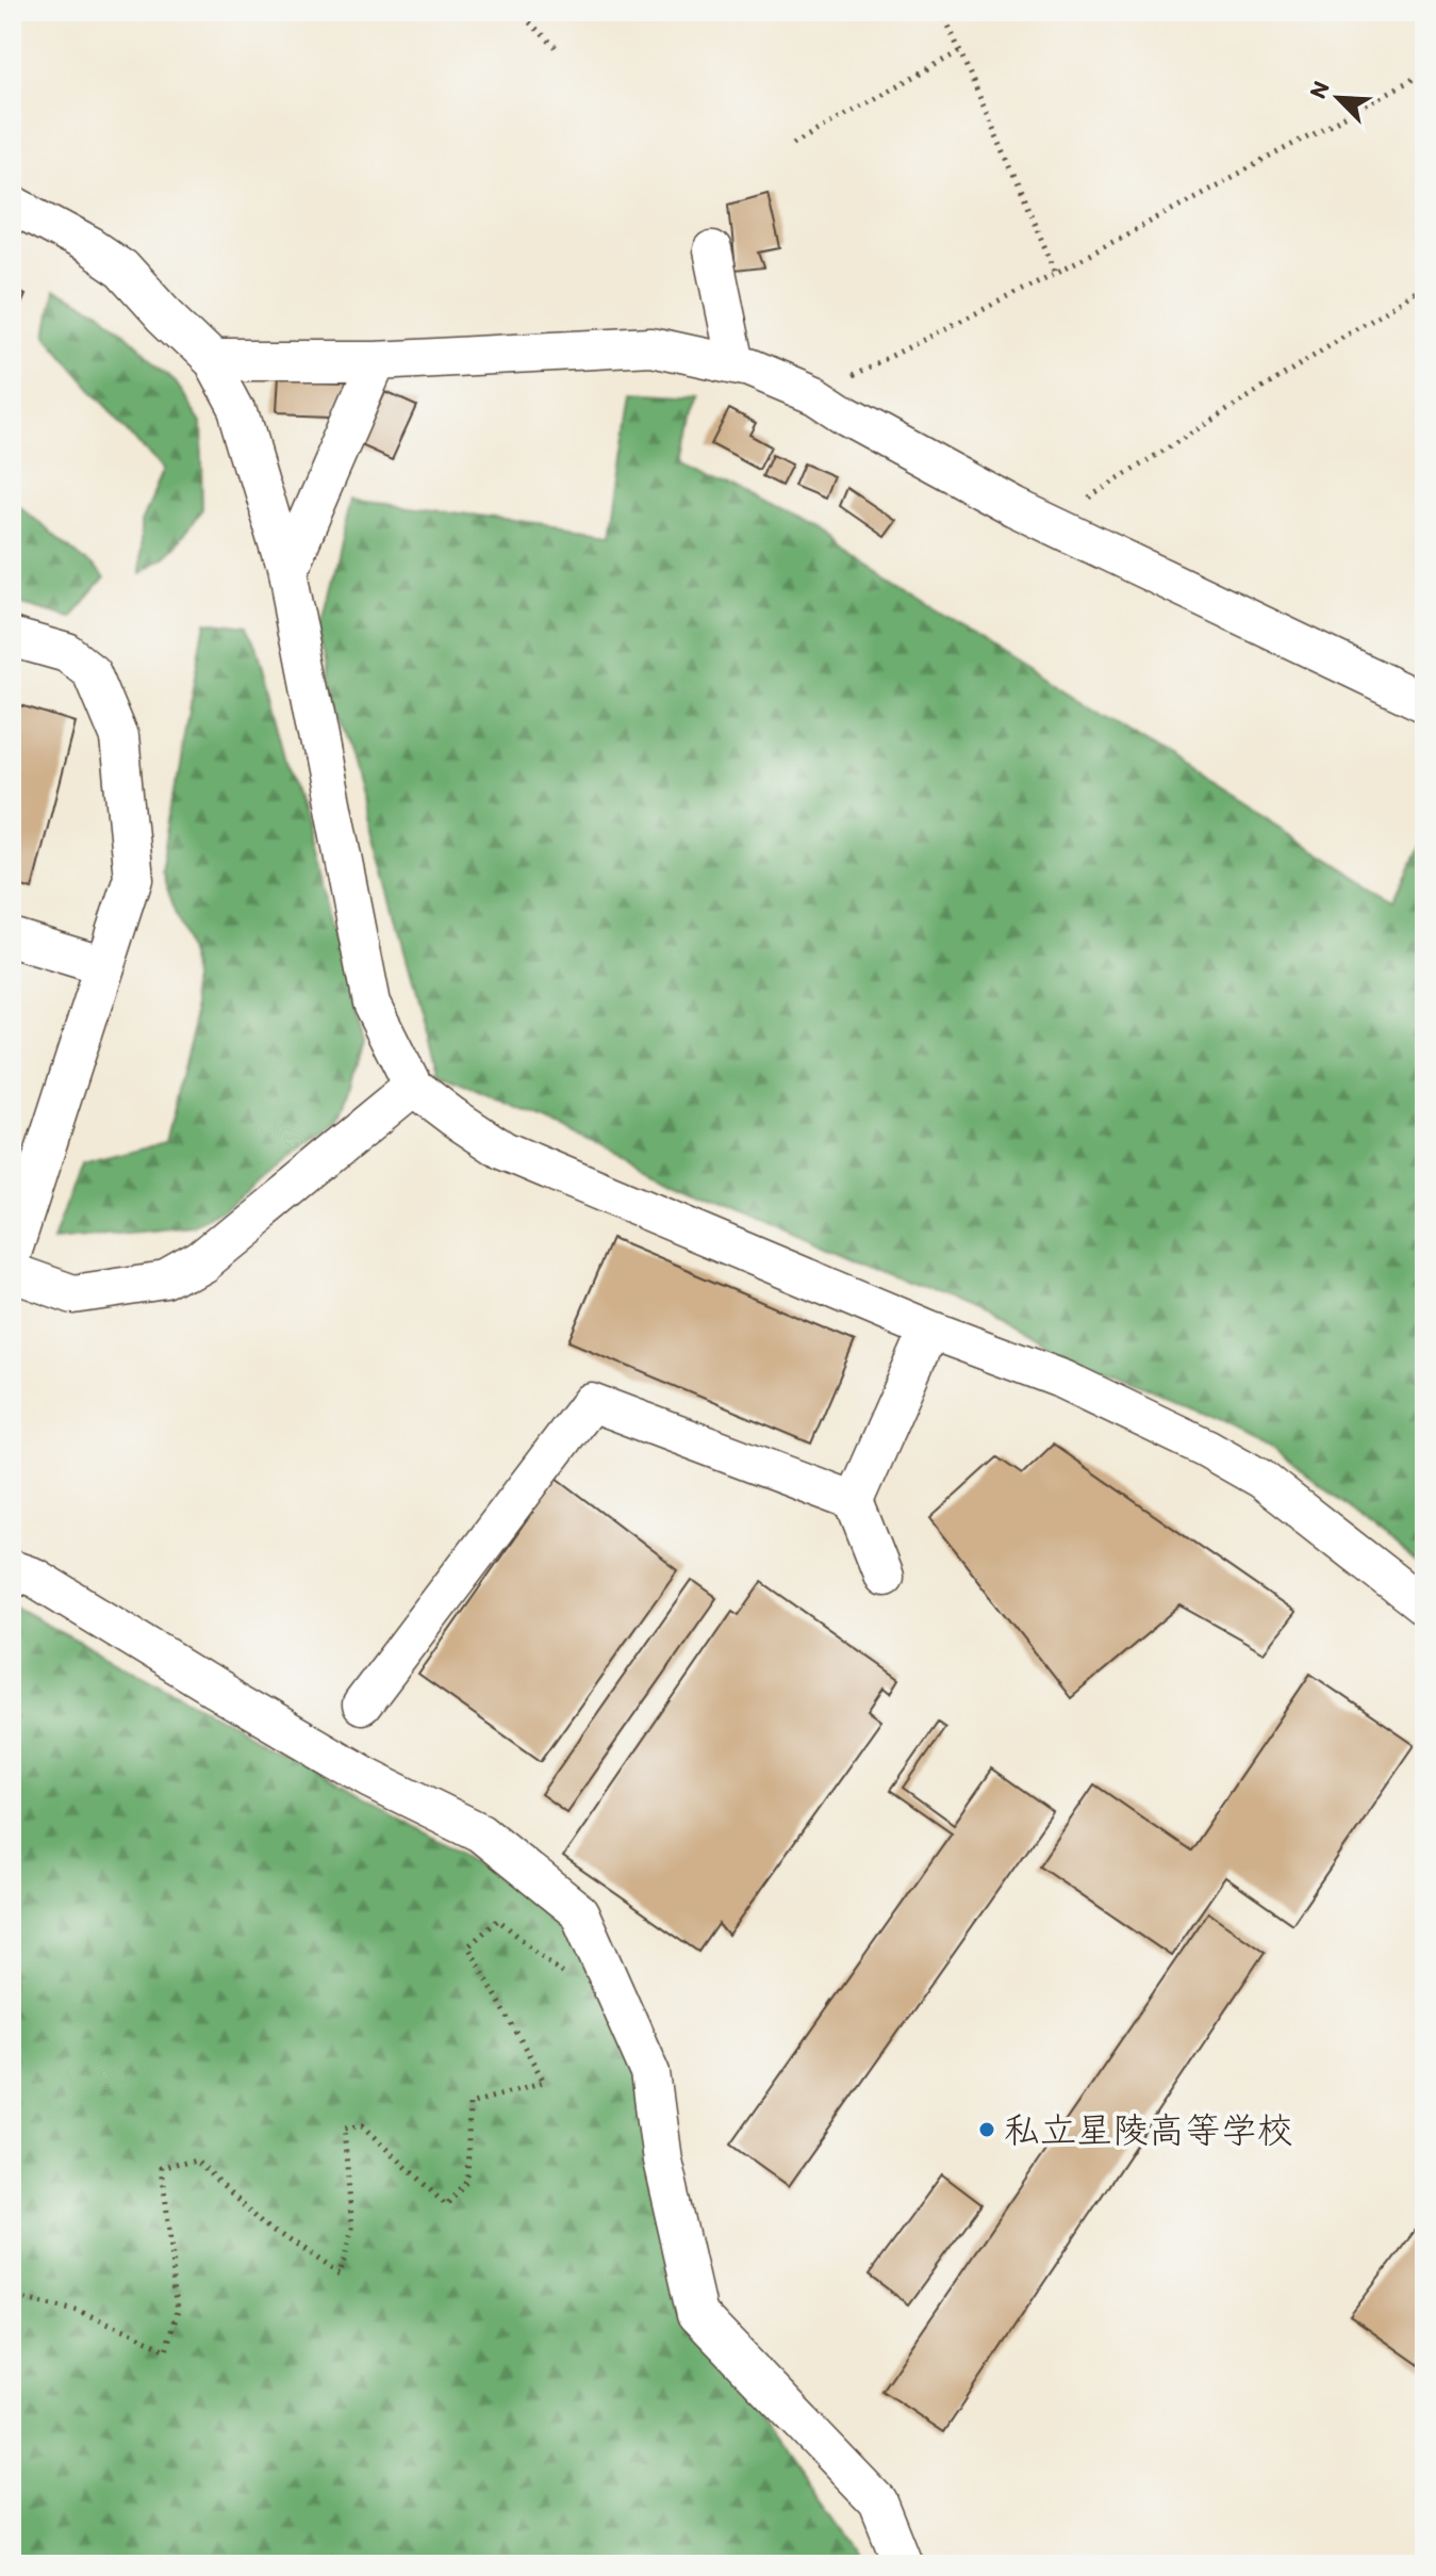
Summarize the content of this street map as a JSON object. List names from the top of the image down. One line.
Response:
{"places":["私立星陵高等学校"],"north":"top left"}
